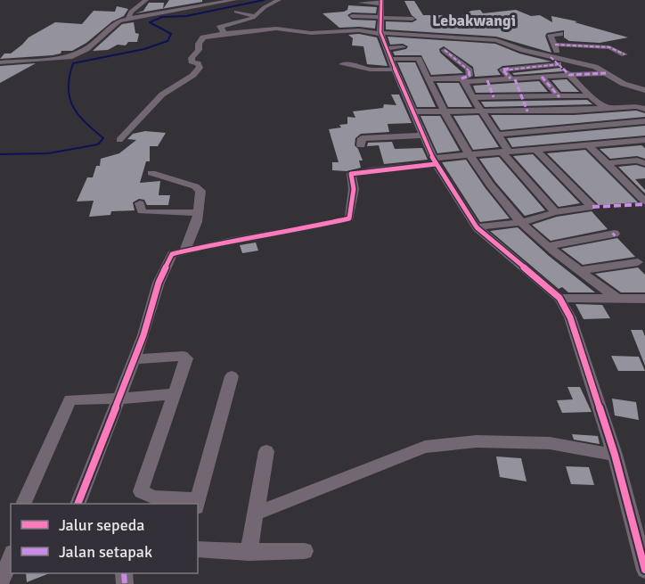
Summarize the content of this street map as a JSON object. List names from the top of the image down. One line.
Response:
{"districts":["Lebakwangi"],"legend":["Jalur sepeda","Jalan setapak"]}
